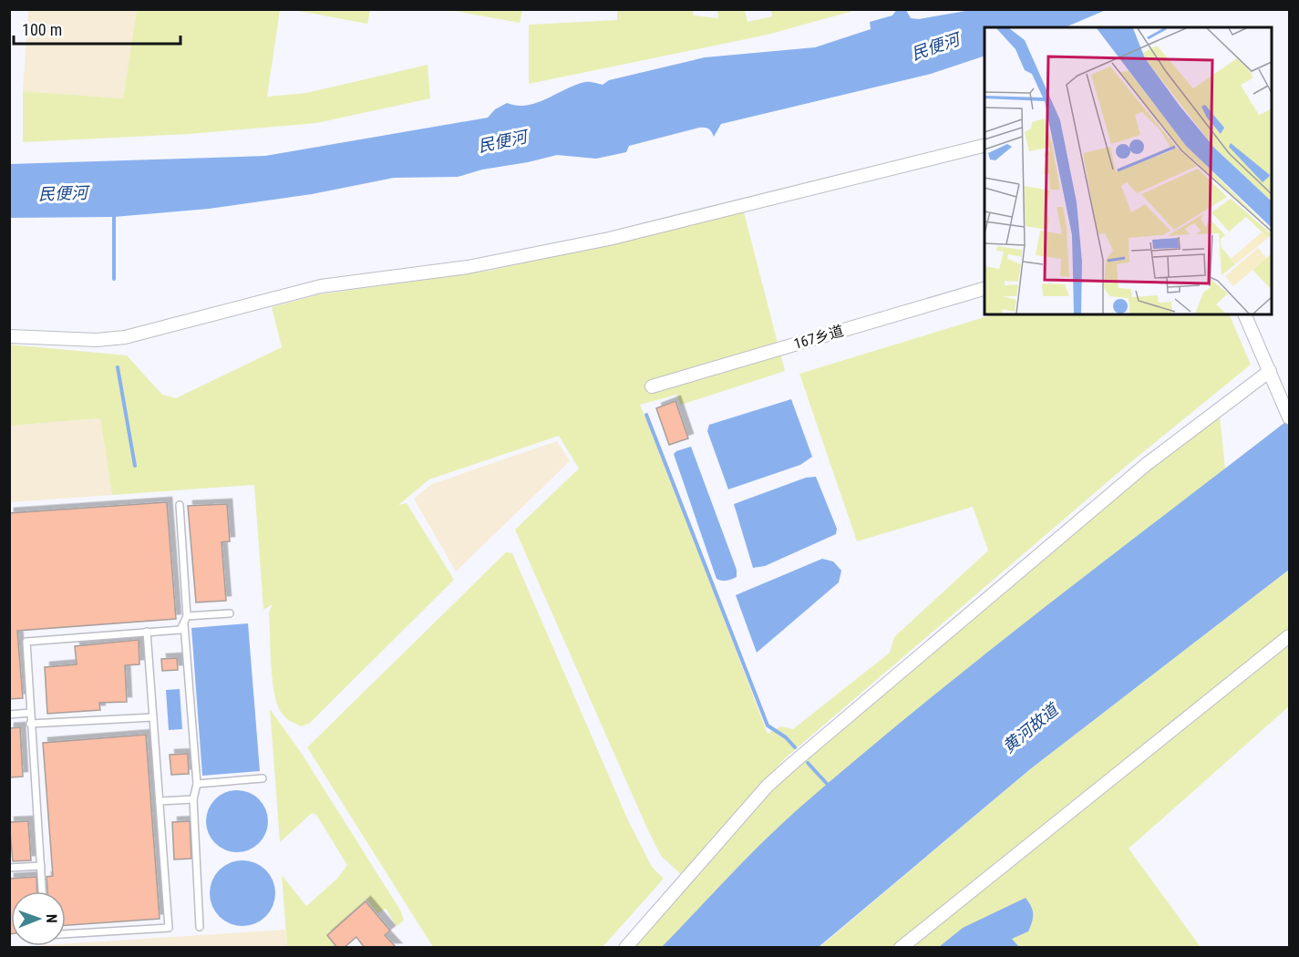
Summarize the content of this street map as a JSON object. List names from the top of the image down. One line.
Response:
{"streets":{"street":["167乡道"]},"water":["民便河","黄河故道"],"scale_bar":"100 m","north":"right"}
